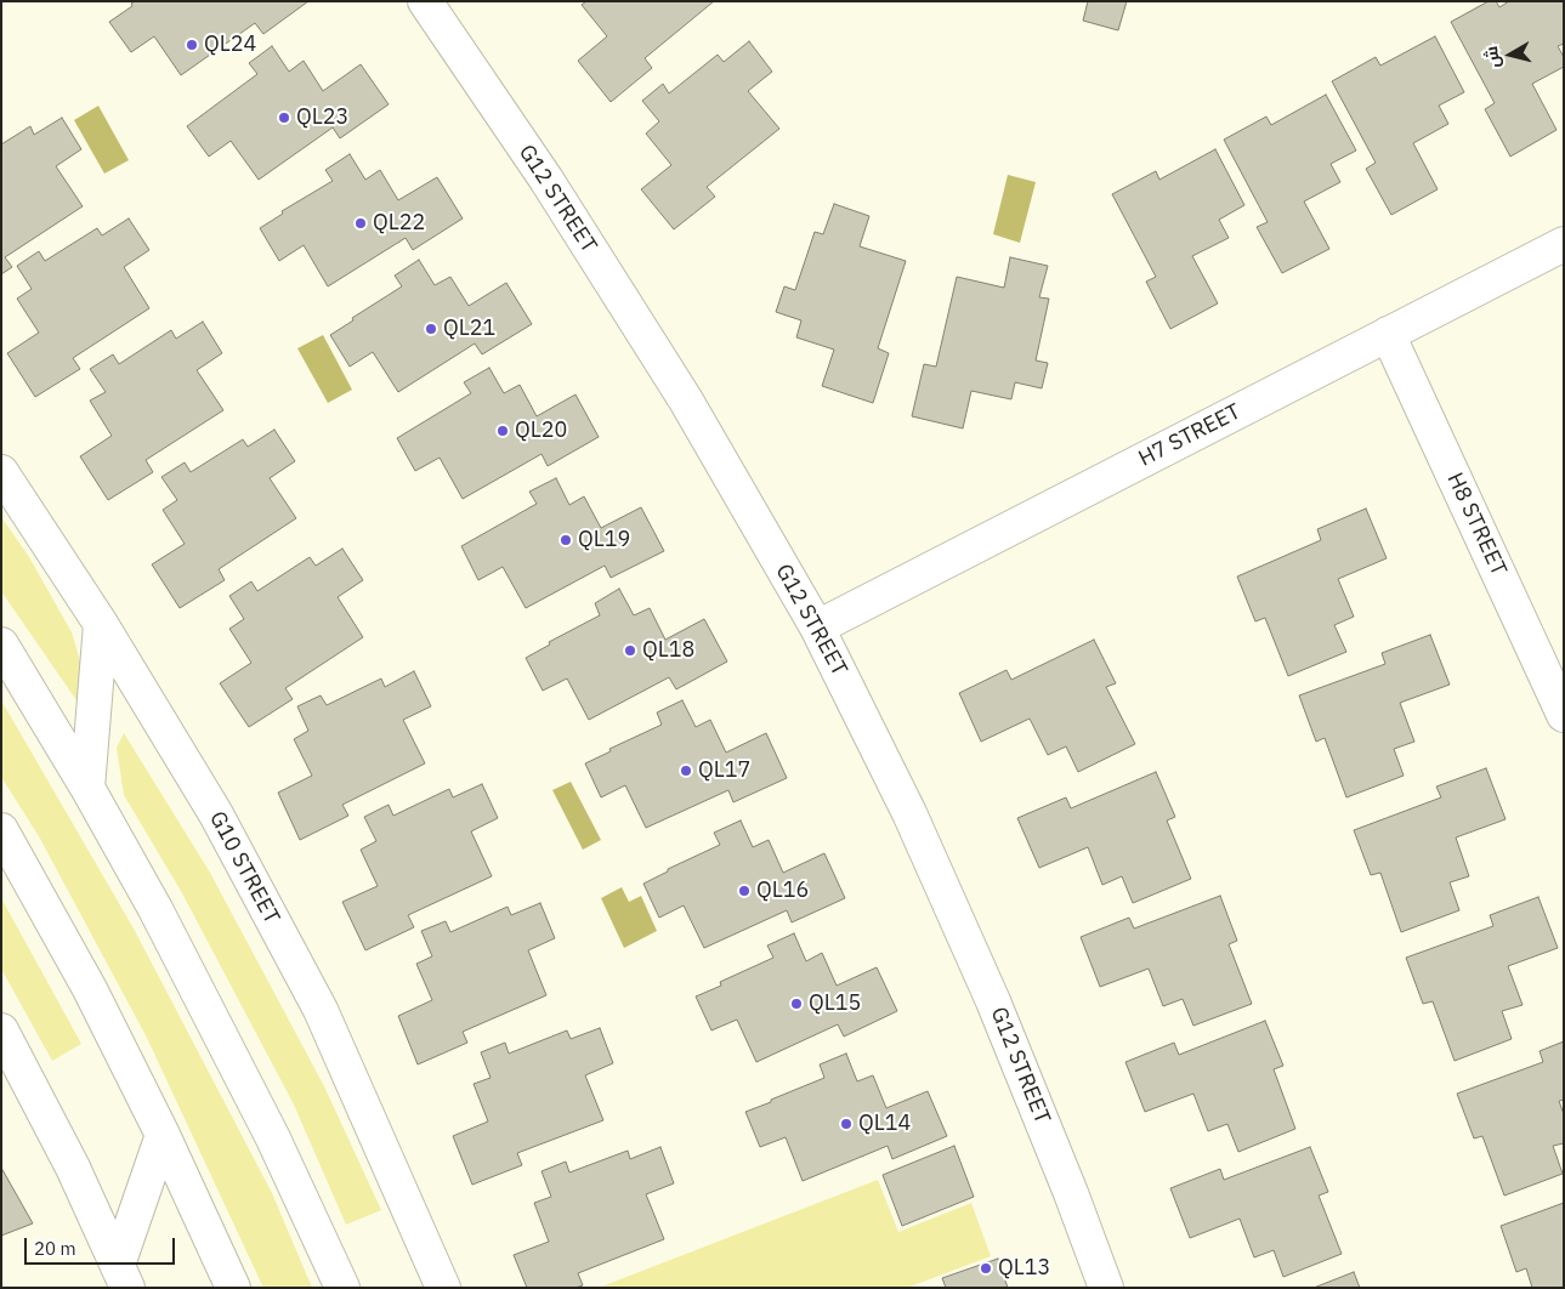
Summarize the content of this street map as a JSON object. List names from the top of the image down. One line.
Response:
{"streets":{"street":["G12 STREET","H7 STREET","H8 STREET","G10 STREET"]},"crossings":[["G12 STREET","H7 STREET"],["H7 STREET","H8 STREET"]],"places":["QL24","QL23","QL22","QL21","QL20","QL19","QL18","QL17","QL16","QL15","QL14","QL13"],"scale_bar":"20 m","north":"left"}
